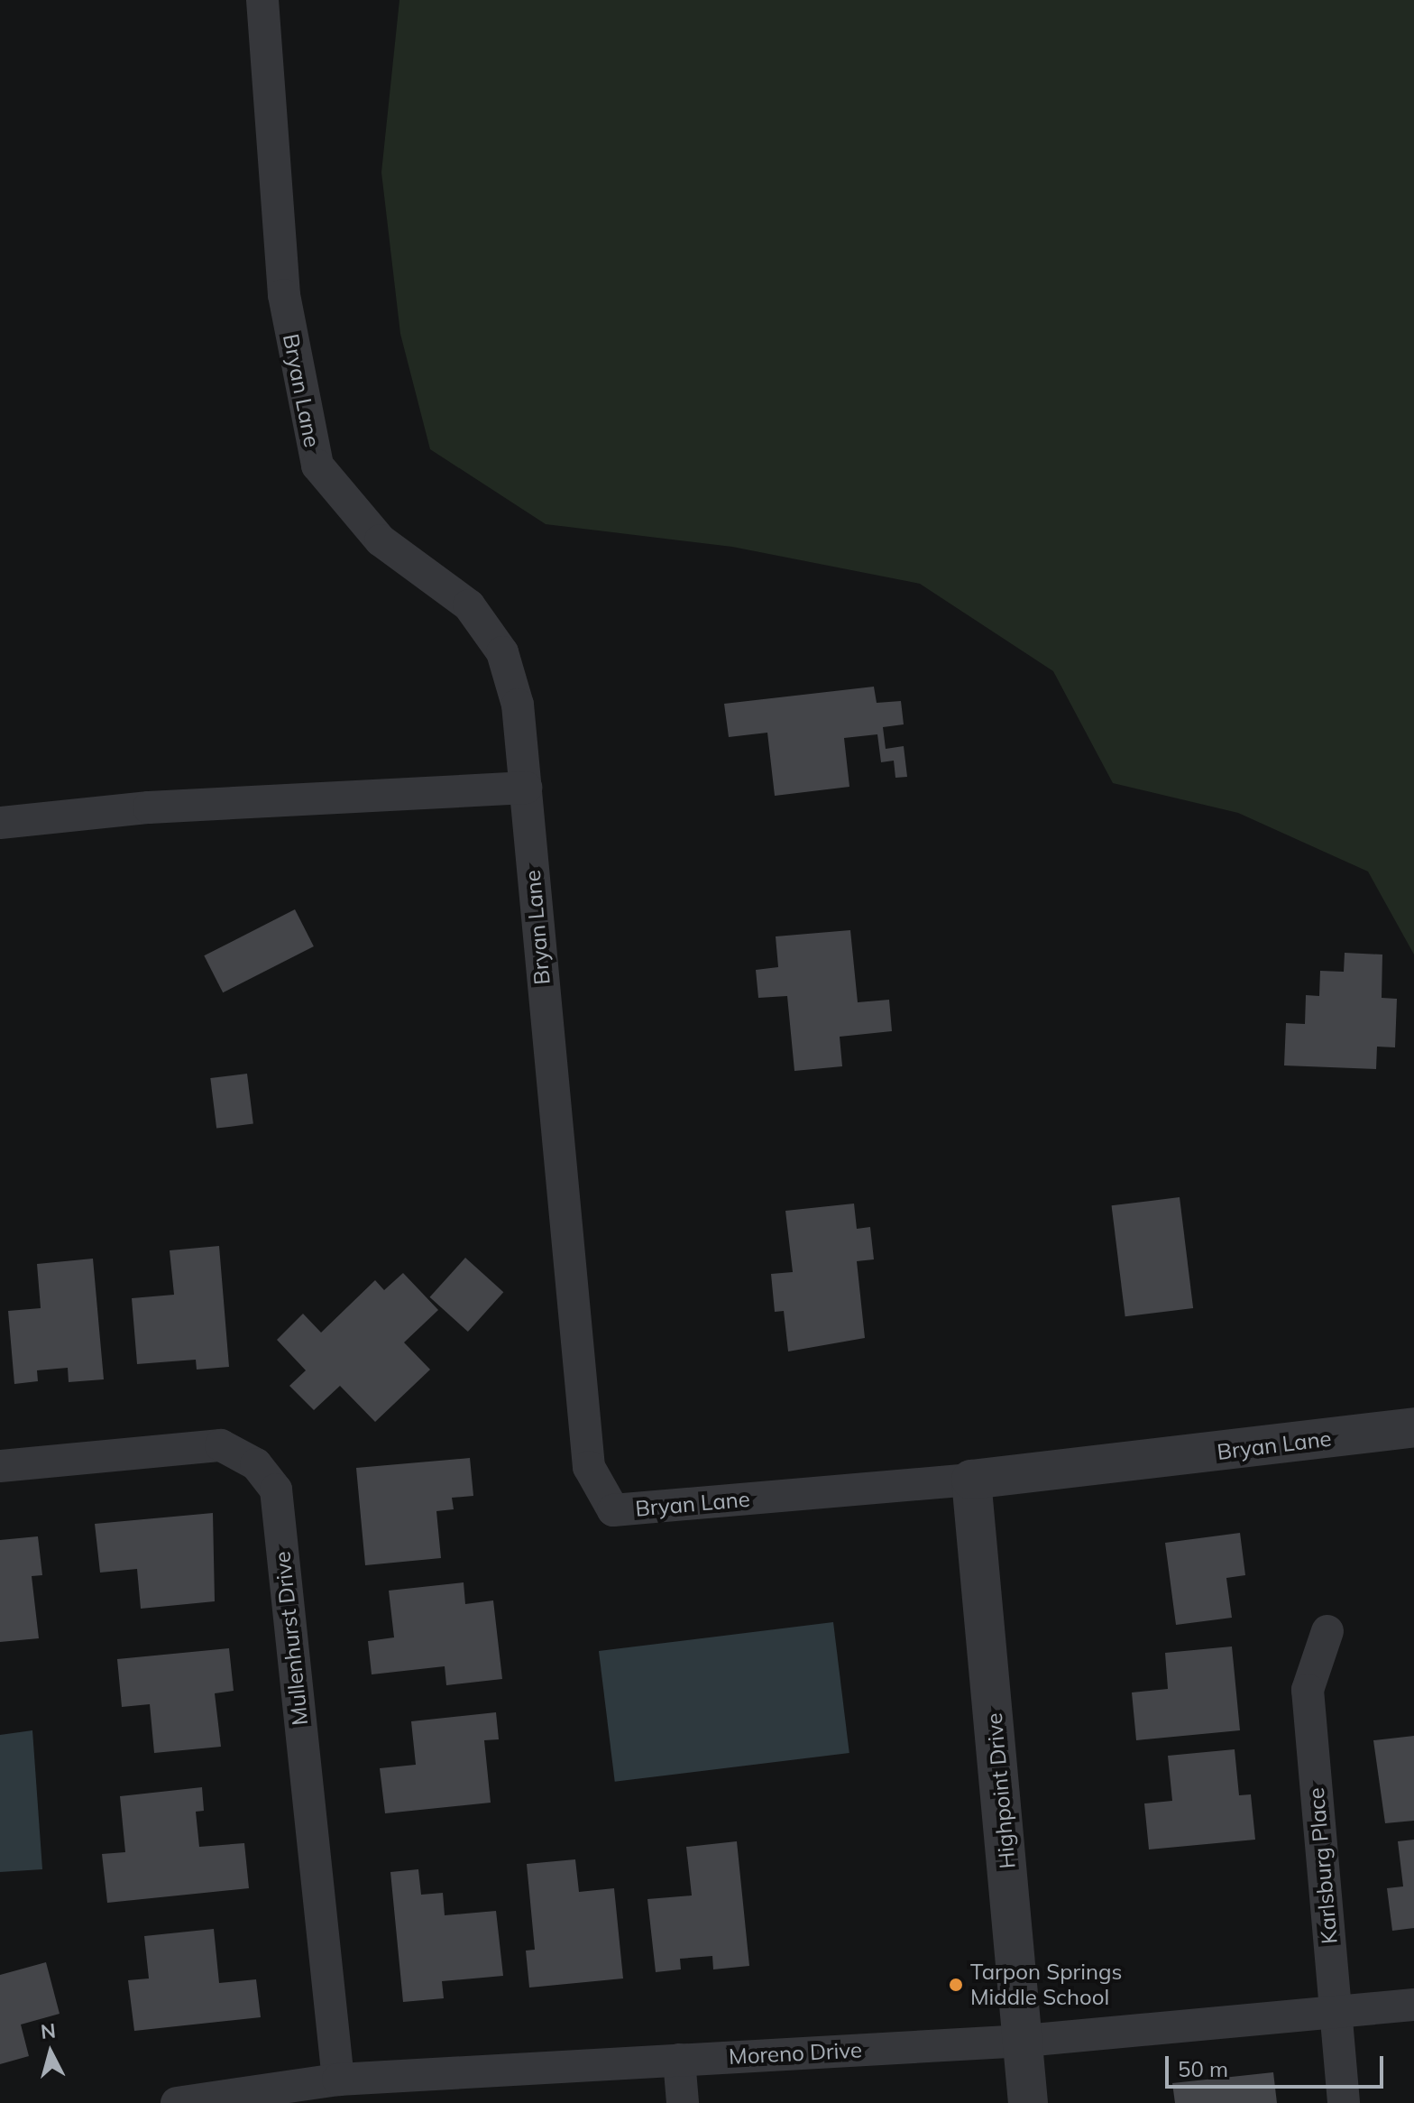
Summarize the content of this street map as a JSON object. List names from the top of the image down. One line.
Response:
{"streets":{"street":["Bryan Lane","Mullenhurst Drive","Highpoint Drive","Karlsburg Place","Moreno Drive"]},"crossings":[["Bryan Lane","Highpoint Drive"],["Mullenhurst Drive","Moreno Drive"],["Highpoint Drive","Moreno Drive"],["Karlsburg Place","Moreno Drive"]],"places":["Tarpon Springs Middle School"],"scale_bar":"50 m","north":"top"}
